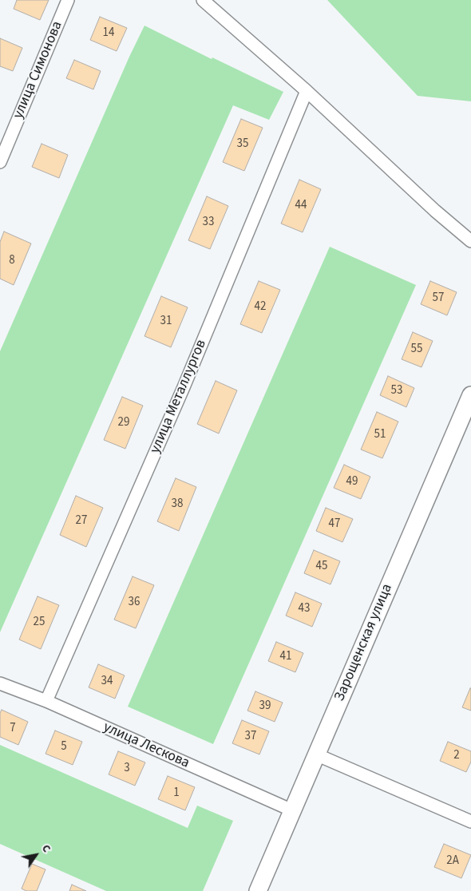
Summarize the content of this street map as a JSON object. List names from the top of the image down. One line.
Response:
{"streets":{"street":["улица Симонова","улица Металлургов","Зарощенская улица","улица Лескова"]},"crossings":[["улица Металлургов","улица Лескова"],["Зарощенская улица","улица Лескова"]],"house_numbers":["14","35","44","33","8","57","42","31","55","53","29","51","49","38","27","47","45","36","43","25","41","34","39","7","37","5","2","3","1","2А"],"north":"top right"}
